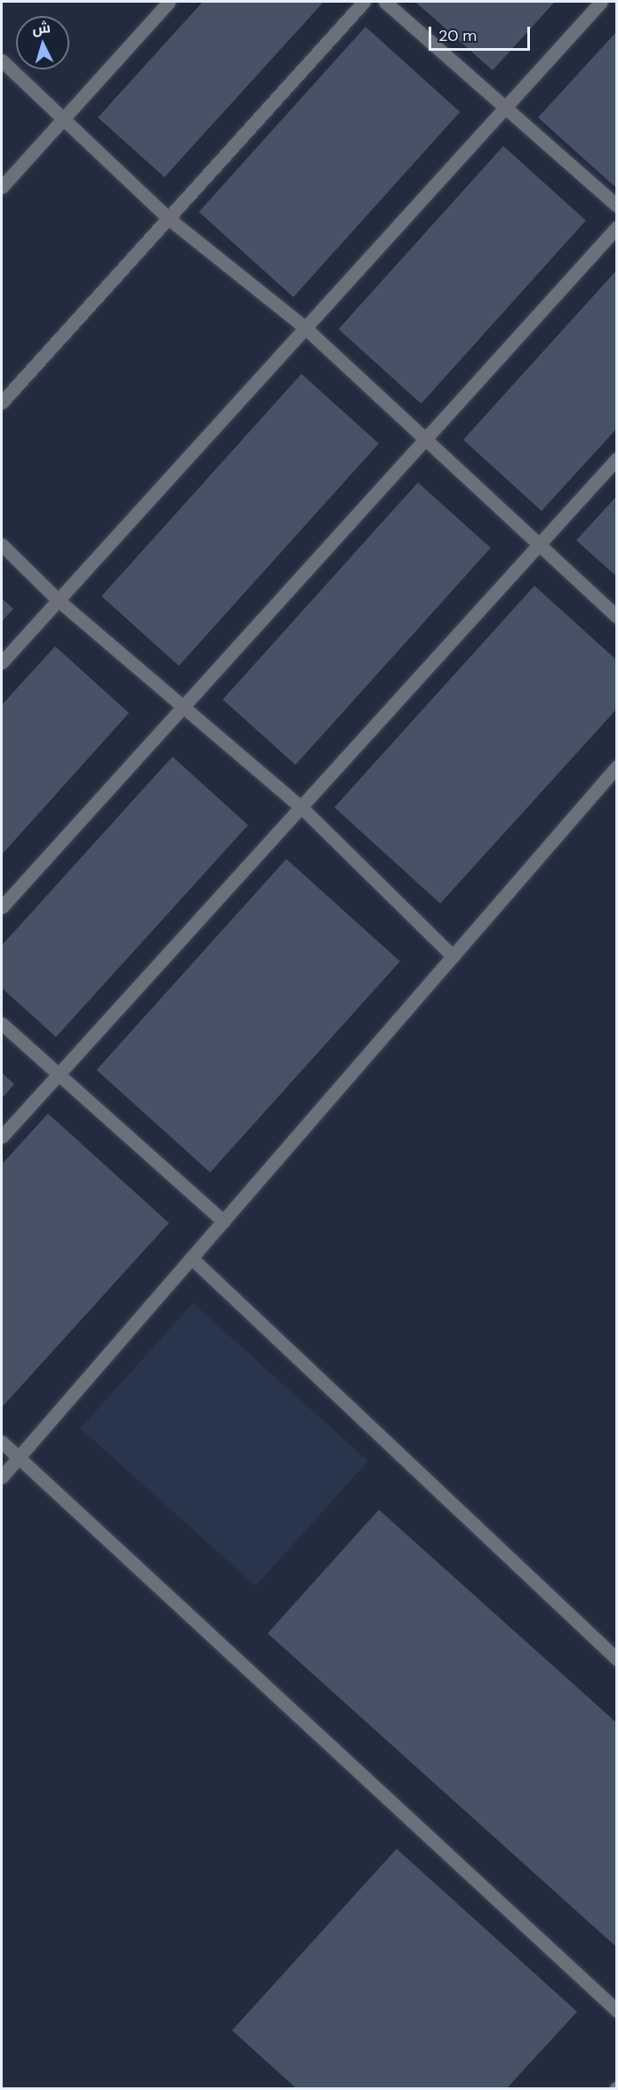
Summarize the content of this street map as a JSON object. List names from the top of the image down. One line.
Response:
{"scale_bar":"20 m","north":"top"}
